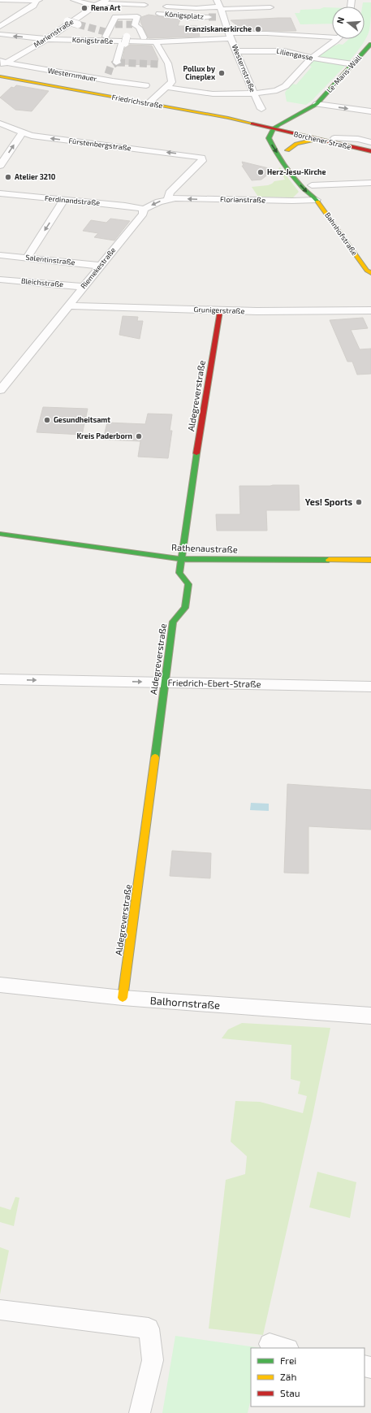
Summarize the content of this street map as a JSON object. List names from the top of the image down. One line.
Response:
{"streets":{"main road":["Le-Mans-Wall","Friedrichstraße","Borchener Straße","Bahnhofstraße","Aldegreverstraße","Rathenaustraße"],"street":["Königsplatz","Marienstraße","Königstraße","Liliengasse","Westernstraße","Westernmauer","Fürstenbergstraße","Florianstraße","Ferdinandstraße","Salentinstraße","Riemekestraße","Bleichstraße","Grunigerstraße","Friedrich-Ebert-Straße","Balhornstraße"]},"crossings":[["Marienstraße","Königstraße"],["Marienstraße","Westernmauer"],["Königstraße","Westernstraße"],["Liliengasse","Westernstraße"],["Liliengasse","Le-Mans-Wall"],["Le-Mans-Wall","Friedrichstraße"],["Le-Mans-Wall","Borchener Straße"],["Le-Mans-Wall","Bahnhofstraße"],["Friedrichstraße","Borchener Straße"],["Friedrichstraße","Bahnhofstraße"],["Borchener Straße","Bahnhofstraße"],["Fürstenbergstraße","Florianstraße"],["Florianstraße","Bahnhofstraße"],["Ferdinandstraße","Riemekestraße"],["Salentinstraße","Riemekestraße"],["Riemekestraße","Bleichstraße"],["Riemekestraße","Grunigerstraße"],["Grunigerstraße","Aldegreverstraße"],["Aldegreverstraße","Rathenaustraße"],["Aldegreverstraße","Friedrich-Ebert-Straße"],["Aldegreverstraße","Balhornstraße"]],"one_way":["Friedrich-Ebert-Straße"],"places":["Rena Art","Franziskanerkirche","Pollux by Cineplex","Herz-Jesu-Kirche","Atelier 3210","Gesundheitsamt","Kreis Paderborn","Yes! Sports"],"legend":["Frei","Zäh","Stau"],"north":"left"}
